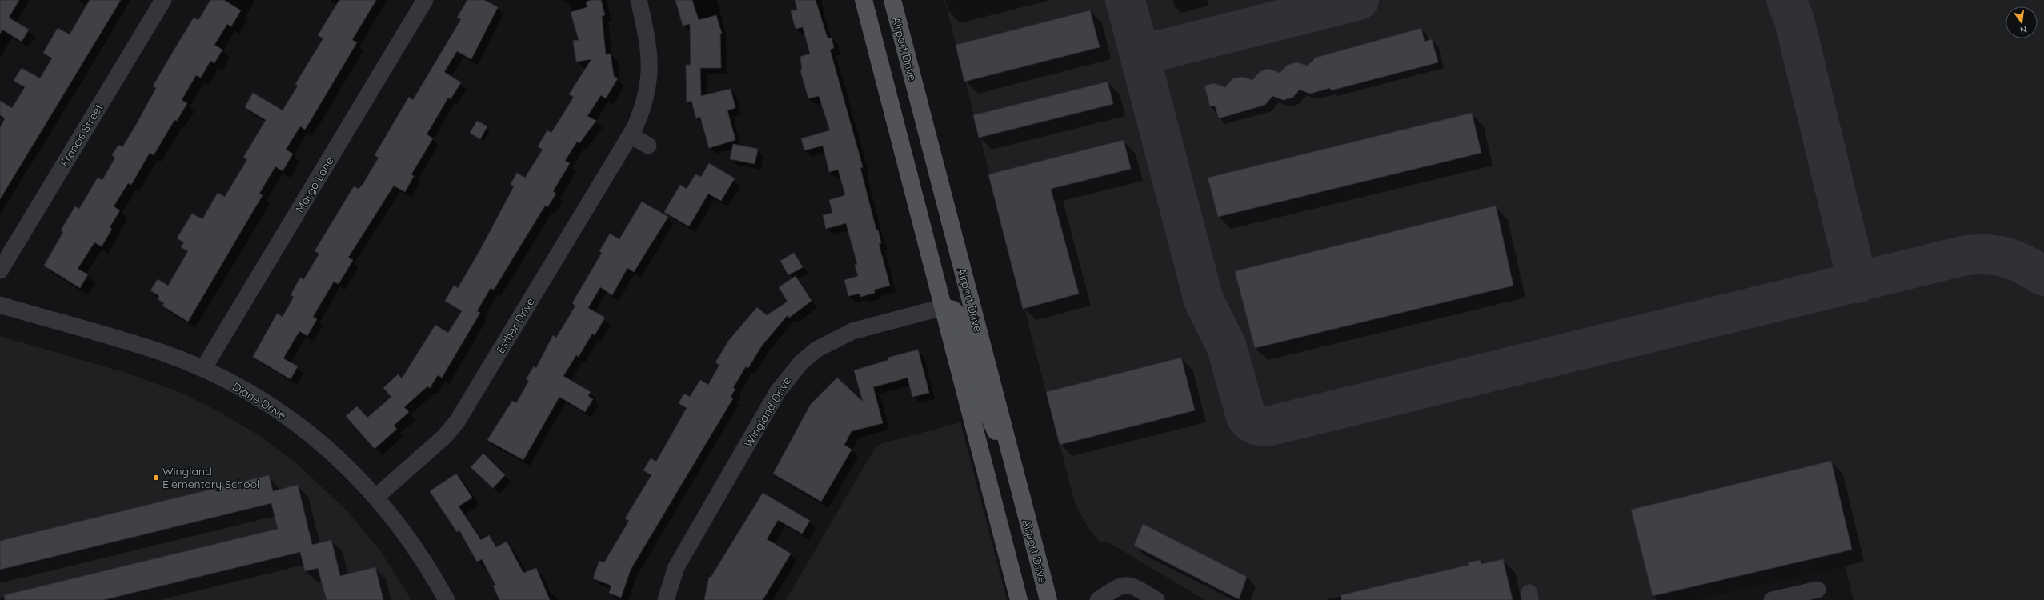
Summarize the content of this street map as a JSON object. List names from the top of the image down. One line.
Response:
{"streets":{"main road":["Airport Drive"],"street":["Francis Street","Margo Lane","Esther Drive","Diane Drive","Wingland Drive"]},"crossings":[["Margo Lane","Diane Drive"],["Esther Drive","Diane Drive"]],"places":["Wingland Elementary School"],"north":"bottom"}
